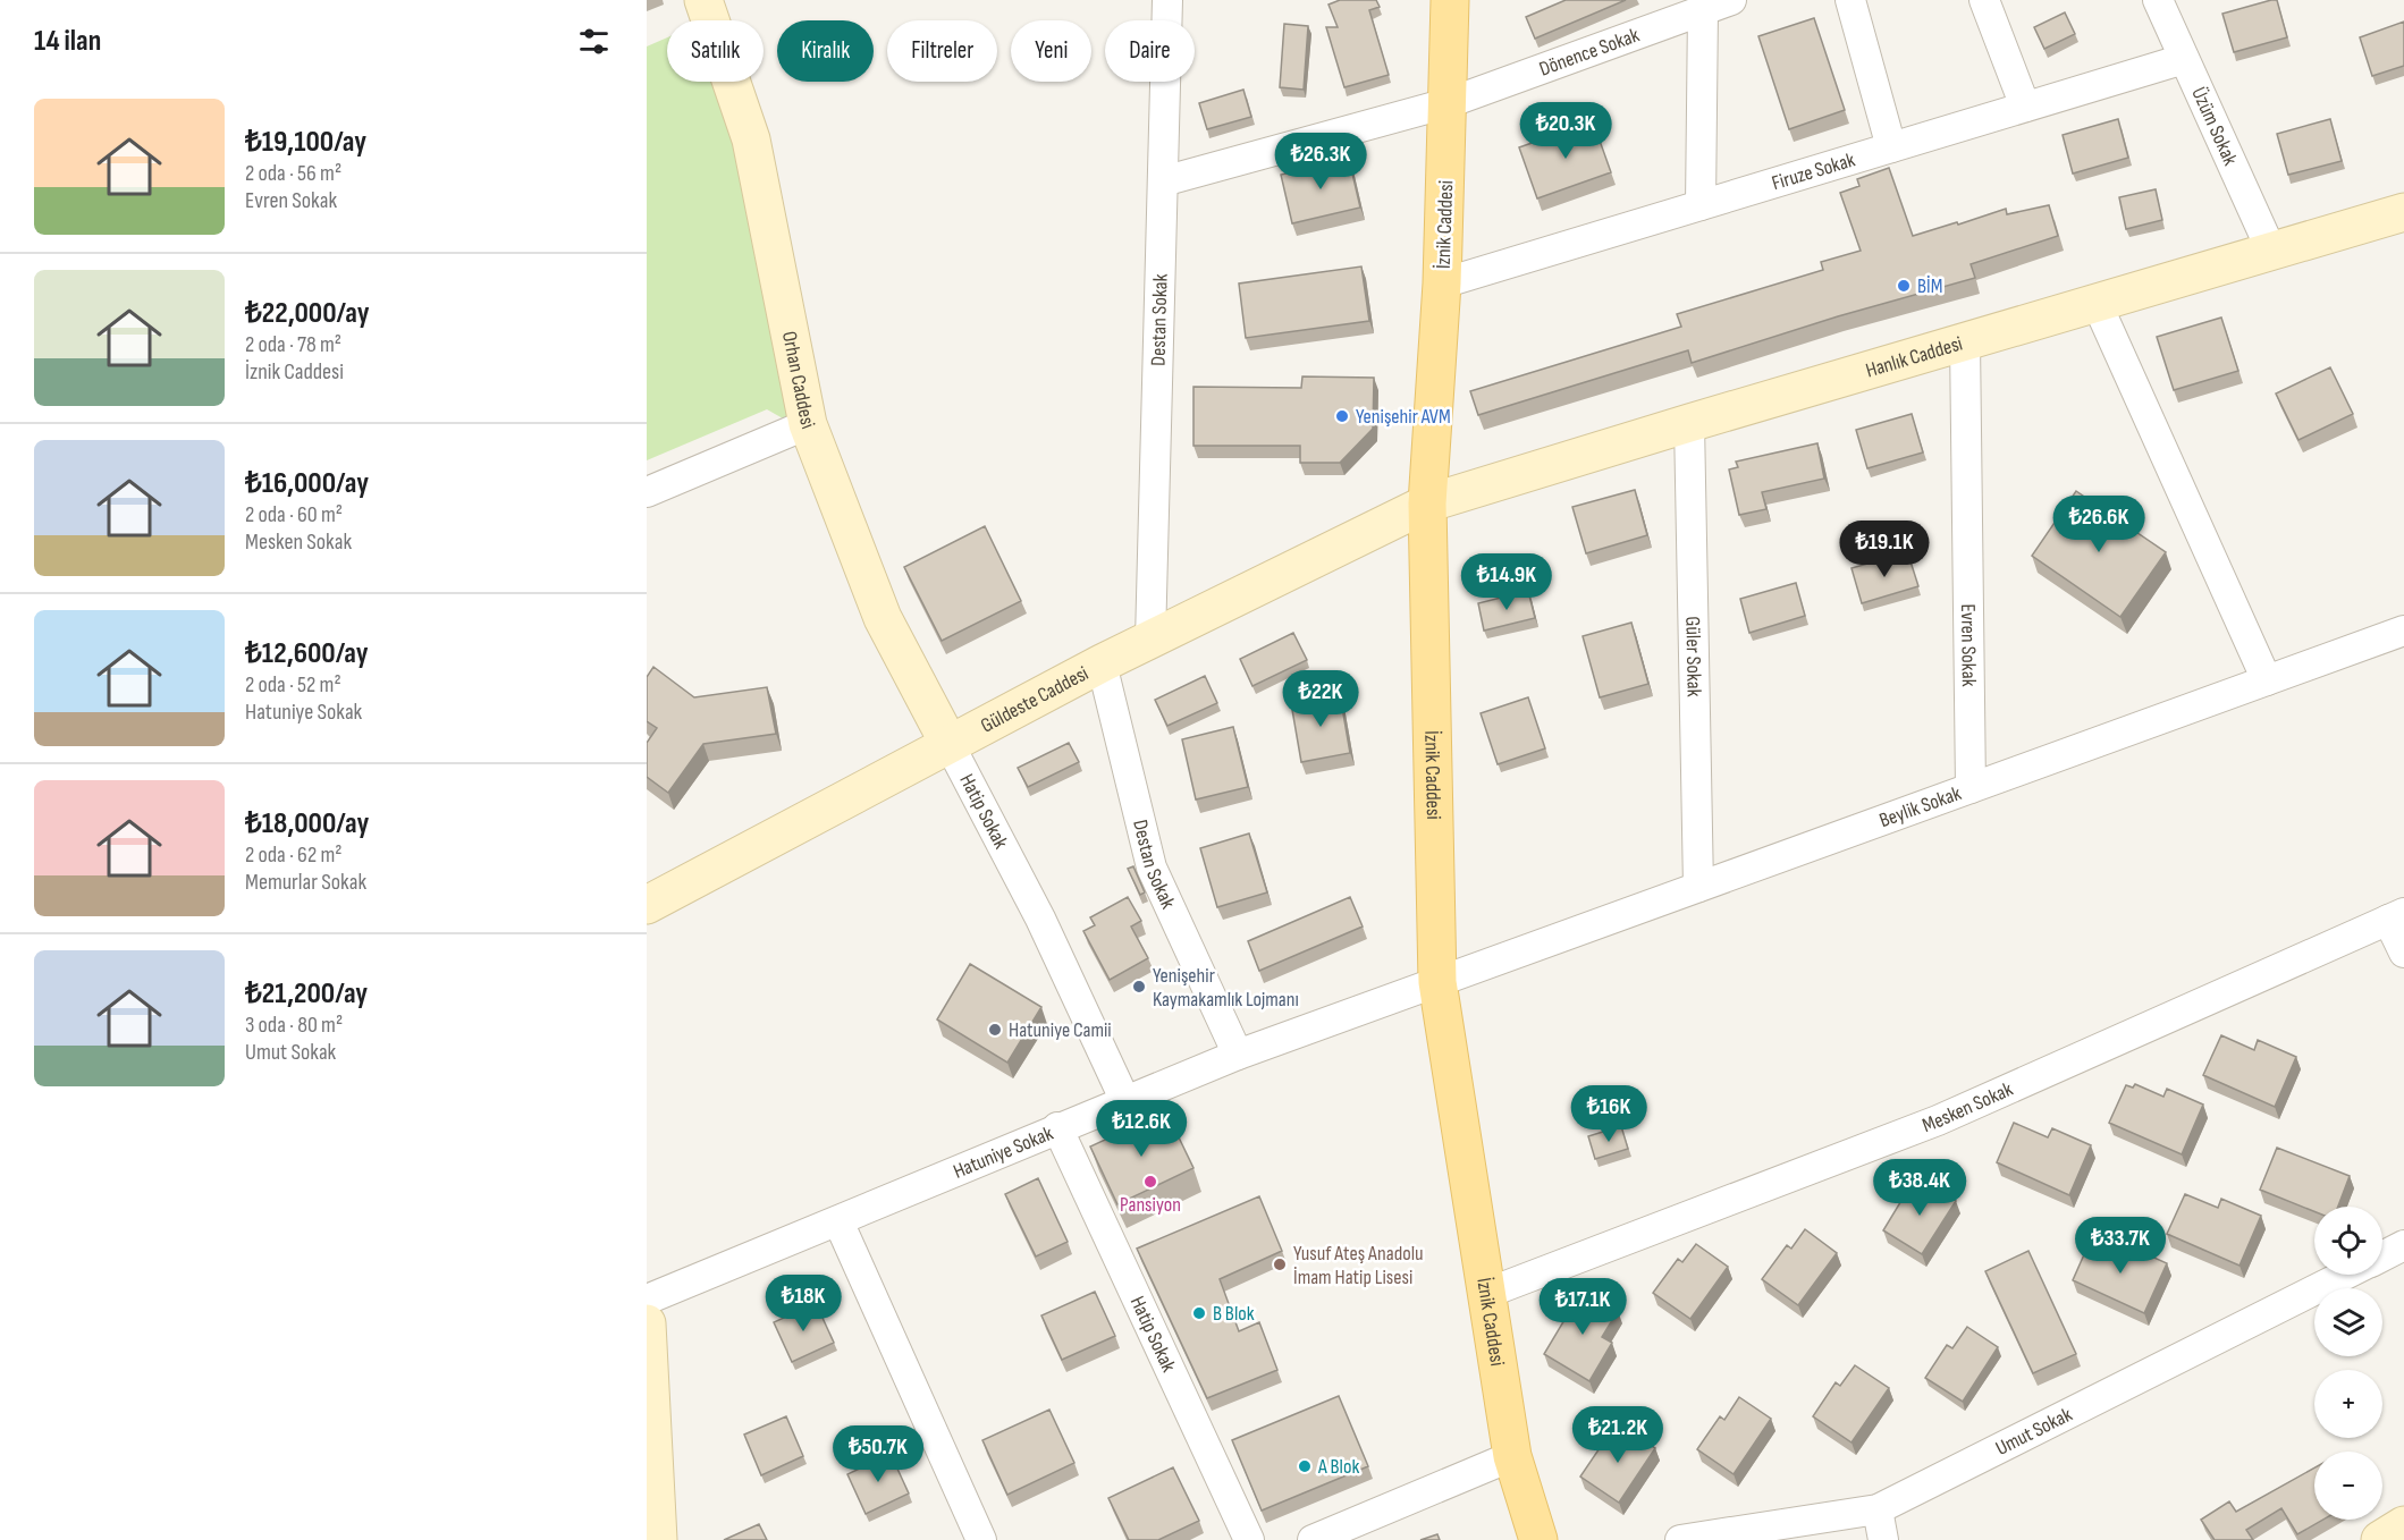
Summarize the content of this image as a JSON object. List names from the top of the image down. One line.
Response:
{"streets":{"main road":["İznik Caddesi"],"street":["Dönence Sokak","Üzüm Sokak","Firuze Sokak","Destan Sokak","Hanlık Caddesi","Orhan Caddesi","Evren Sokak","Güler Sokak","Güldeste Caddesi","Beylik Sokak","Hatip Sokak","Mesken Sokak","Hatuniye Sokak","Umut Sokak"]},"crossings":[["Dönence Sokak","İznik Caddesi"],["Dönence Sokak","Destan Sokak"],["Üzüm Sokak","Firuze Sokak"],["Üzüm Sokak","Hanlık Caddesi"],["Firuze Sokak","İznik Caddesi"],["İznik Caddesi","Hanlık Caddesi"],["İznik Caddesi","Güldeste Caddesi"],["İznik Caddesi","Beylik Sokak"],["İznik Caddesi","Mesken Sokak"],["İznik Caddesi","Hatuniye Sokak"],["Destan Sokak","Güldeste Caddesi"],["Destan Sokak","Hatuniye Sokak"],["Hanlık Caddesi","Evren Sokak"],["Hanlık Caddesi","Güler Sokak"],["Hanlık Caddesi","Güldeste Caddesi"],["Orhan Caddesi","Güldeste Caddesi"],["Orhan Caddesi","Hatip Sokak"],["Evren Sokak","Beylik Sokak"],["Güler Sokak","Beylik Sokak"],["Güldeste Caddesi","Hatip Sokak"],["Beylik Sokak","Hatuniye Sokak"],["Hatip Sokak","Hatuniye Sokak"]],"places":["BİM","Yenişehir AVM","Yenişehir Kaymakamlık Lojmanı","Hatuniye Camii","Pansiyon","Yusuf Ateş Anadolu İmam Hatip Lisesi","B Blok","A Blok"],"page":{"heading":"14 ilan","chip":["Satılık","Kiralık","Filtreler","Yeni","Daire"],"list":[{"name":"₺19,100/ay","note":"2 oda · 56 m² · Evren Sokak"},{"name":"₺22,000/ay","note":"2 oda · 78 m² · İznik Caddesi"},{"name":"₺16,000/ay","note":"2 oda · 60 m² · Mesken Sokak"},{"name":"₺12,600/ay","note":"2 oda · 52 m² · Hatuniye Sokak"},{"name":"₺18,000/ay","note":"2 oda · 62 m² · Memurlar Sokak"},{"name":"₺21,200/ay","note":"3 oda · 80 m² · Umut Sokak"}],"price":["₺20.3K","₺26.3K","₺26.6K","₺19.1K","₺14.9K","₺22K","₺16K","₺12.6K","₺38.4K","₺33.7K","₺18K","₺17.1K","₺21.2K","₺50.7K"],"map_buttons":["+","−"]}}
